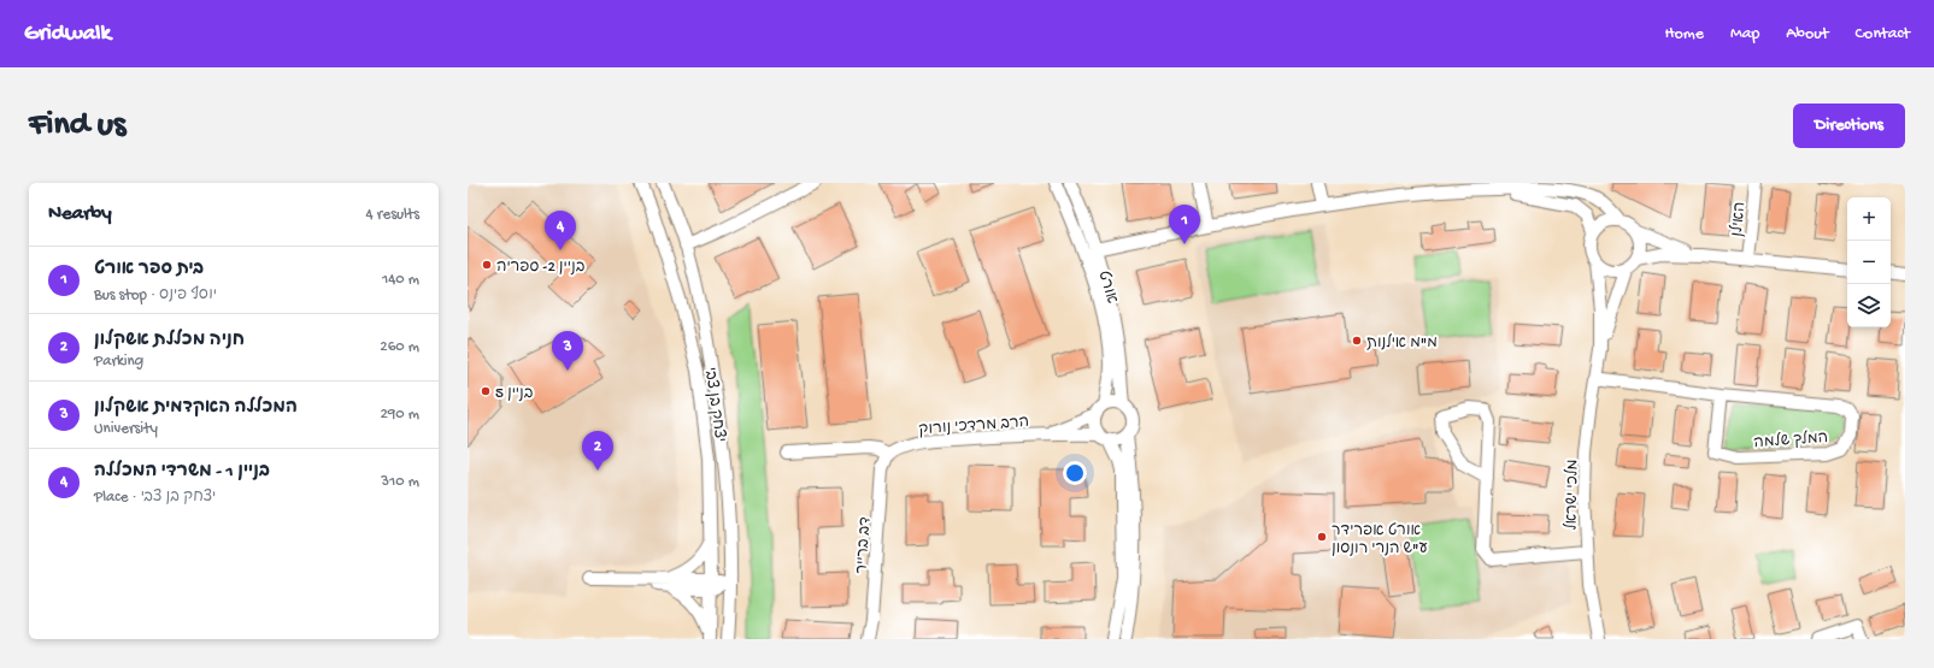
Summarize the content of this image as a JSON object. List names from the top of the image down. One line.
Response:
{"streets":{"street":["האילן","אורט","יצחק בן צבי","הרב מרדכי נורוק","המלך שלמה","מלכי ישראל","דב ברייר"]},"crossings":[["אורט","הרב מרדכי נורוק"],["הרב מרדכי נורוק","דב ברייר"],["המלך שלמה","מלכי ישראל"]],"places":["בניין 2- ספריה","מ\"מ אילנות","בניין 5","אורט אפרידר ע\"ש הנרי רונסון"],"page":{"header":"Gridwalk","nav":["Home","Map","About","Contact"],"buttons":"Directions","title":"Find us","heading":["Nearby","4 results"],"map_buttons":["+","−"],"pins":["1","4","3","2"],"list":[{"mark":"1","name":"בית ספר אורט","note":"Bus stop · יוסף פינס","value":"140 m"},{"mark":"2","name":"חניה מכללת אשקלון","note":"Parking","value":"260 m"},{"mark":"3","name":"המכללה האקדמית אשקלון","note":"University","value":"290 m"},{"mark":"4","name":"בניין 1 - משרדי המכללה","note":"Place · יצחק בן צבי","value":"310 m"}]}}
